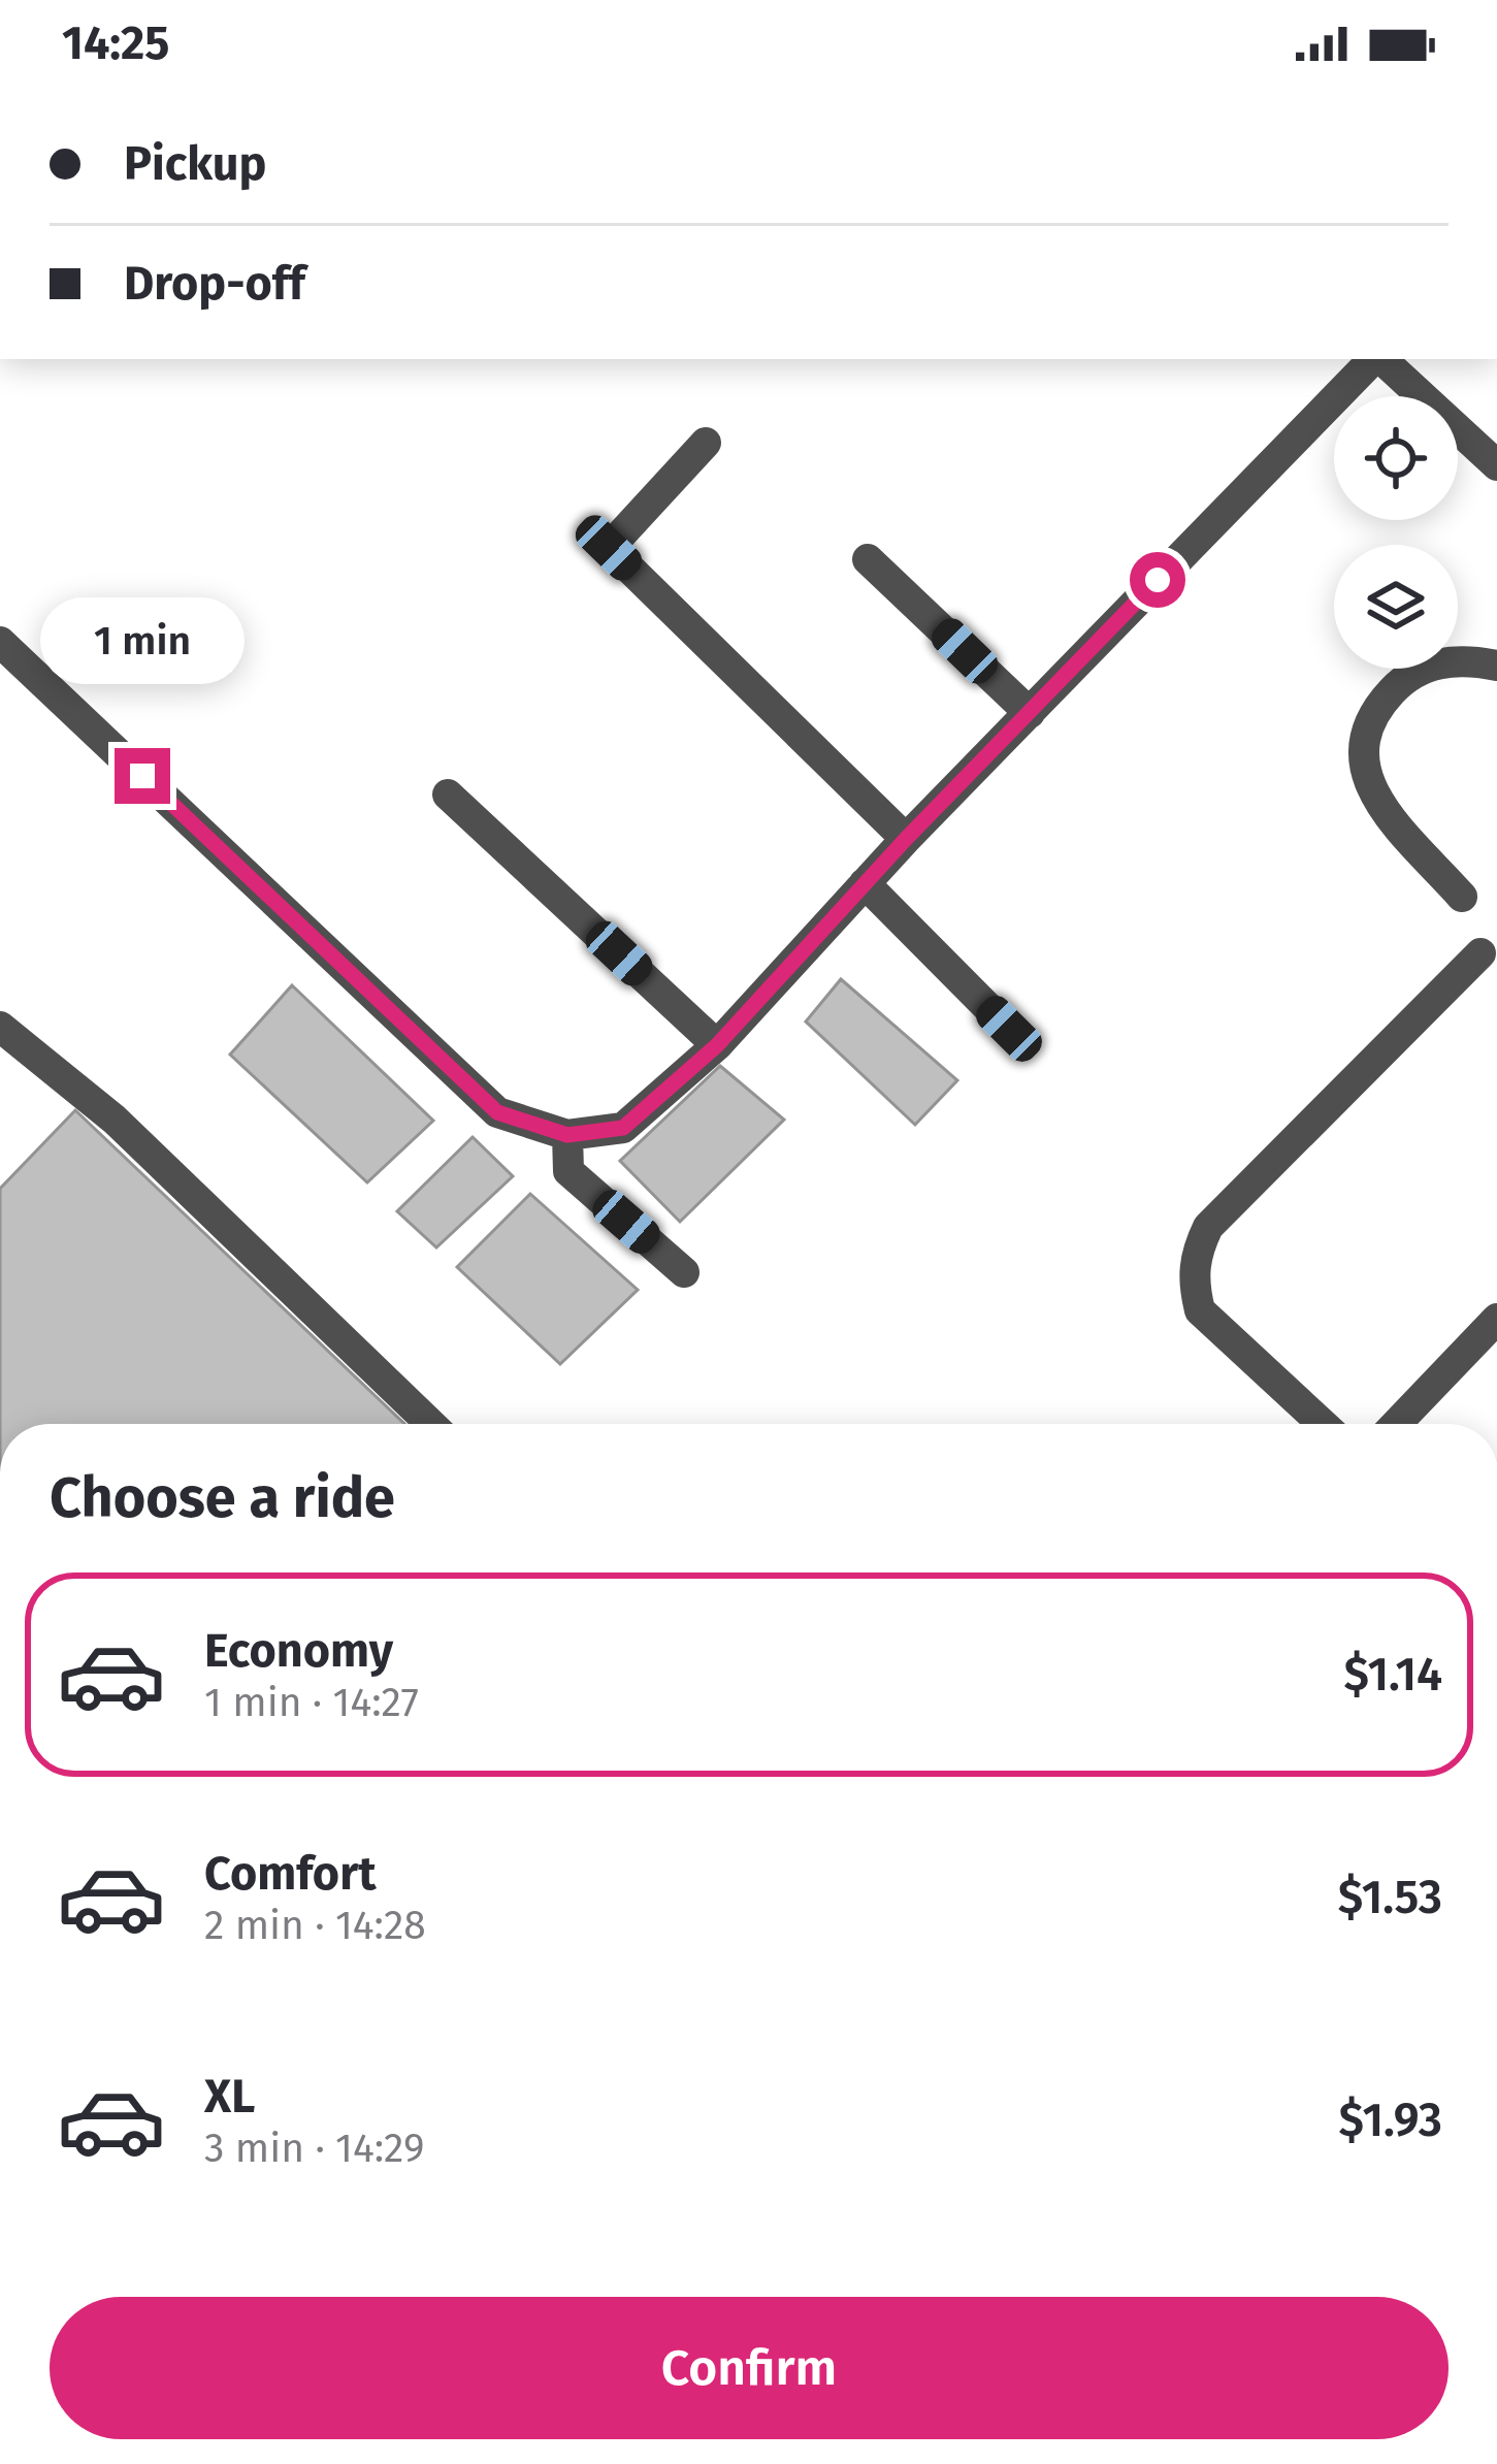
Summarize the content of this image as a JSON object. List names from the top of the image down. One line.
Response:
{"page":{"status":"14:25","banner":["Pickup","Drop-off"],"bubble":"1 min","heading":"Choose a ride","list":[{"name":"Economy","note":"1 min · 14:27","value":"$1.14"},{"name":"Comfort","note":"2 min · 14:28","value":"$1.53"},{"name":"XL","note":"3 min · 14:29","value":"$1.93"}],"buttons":"Confirm"}}
